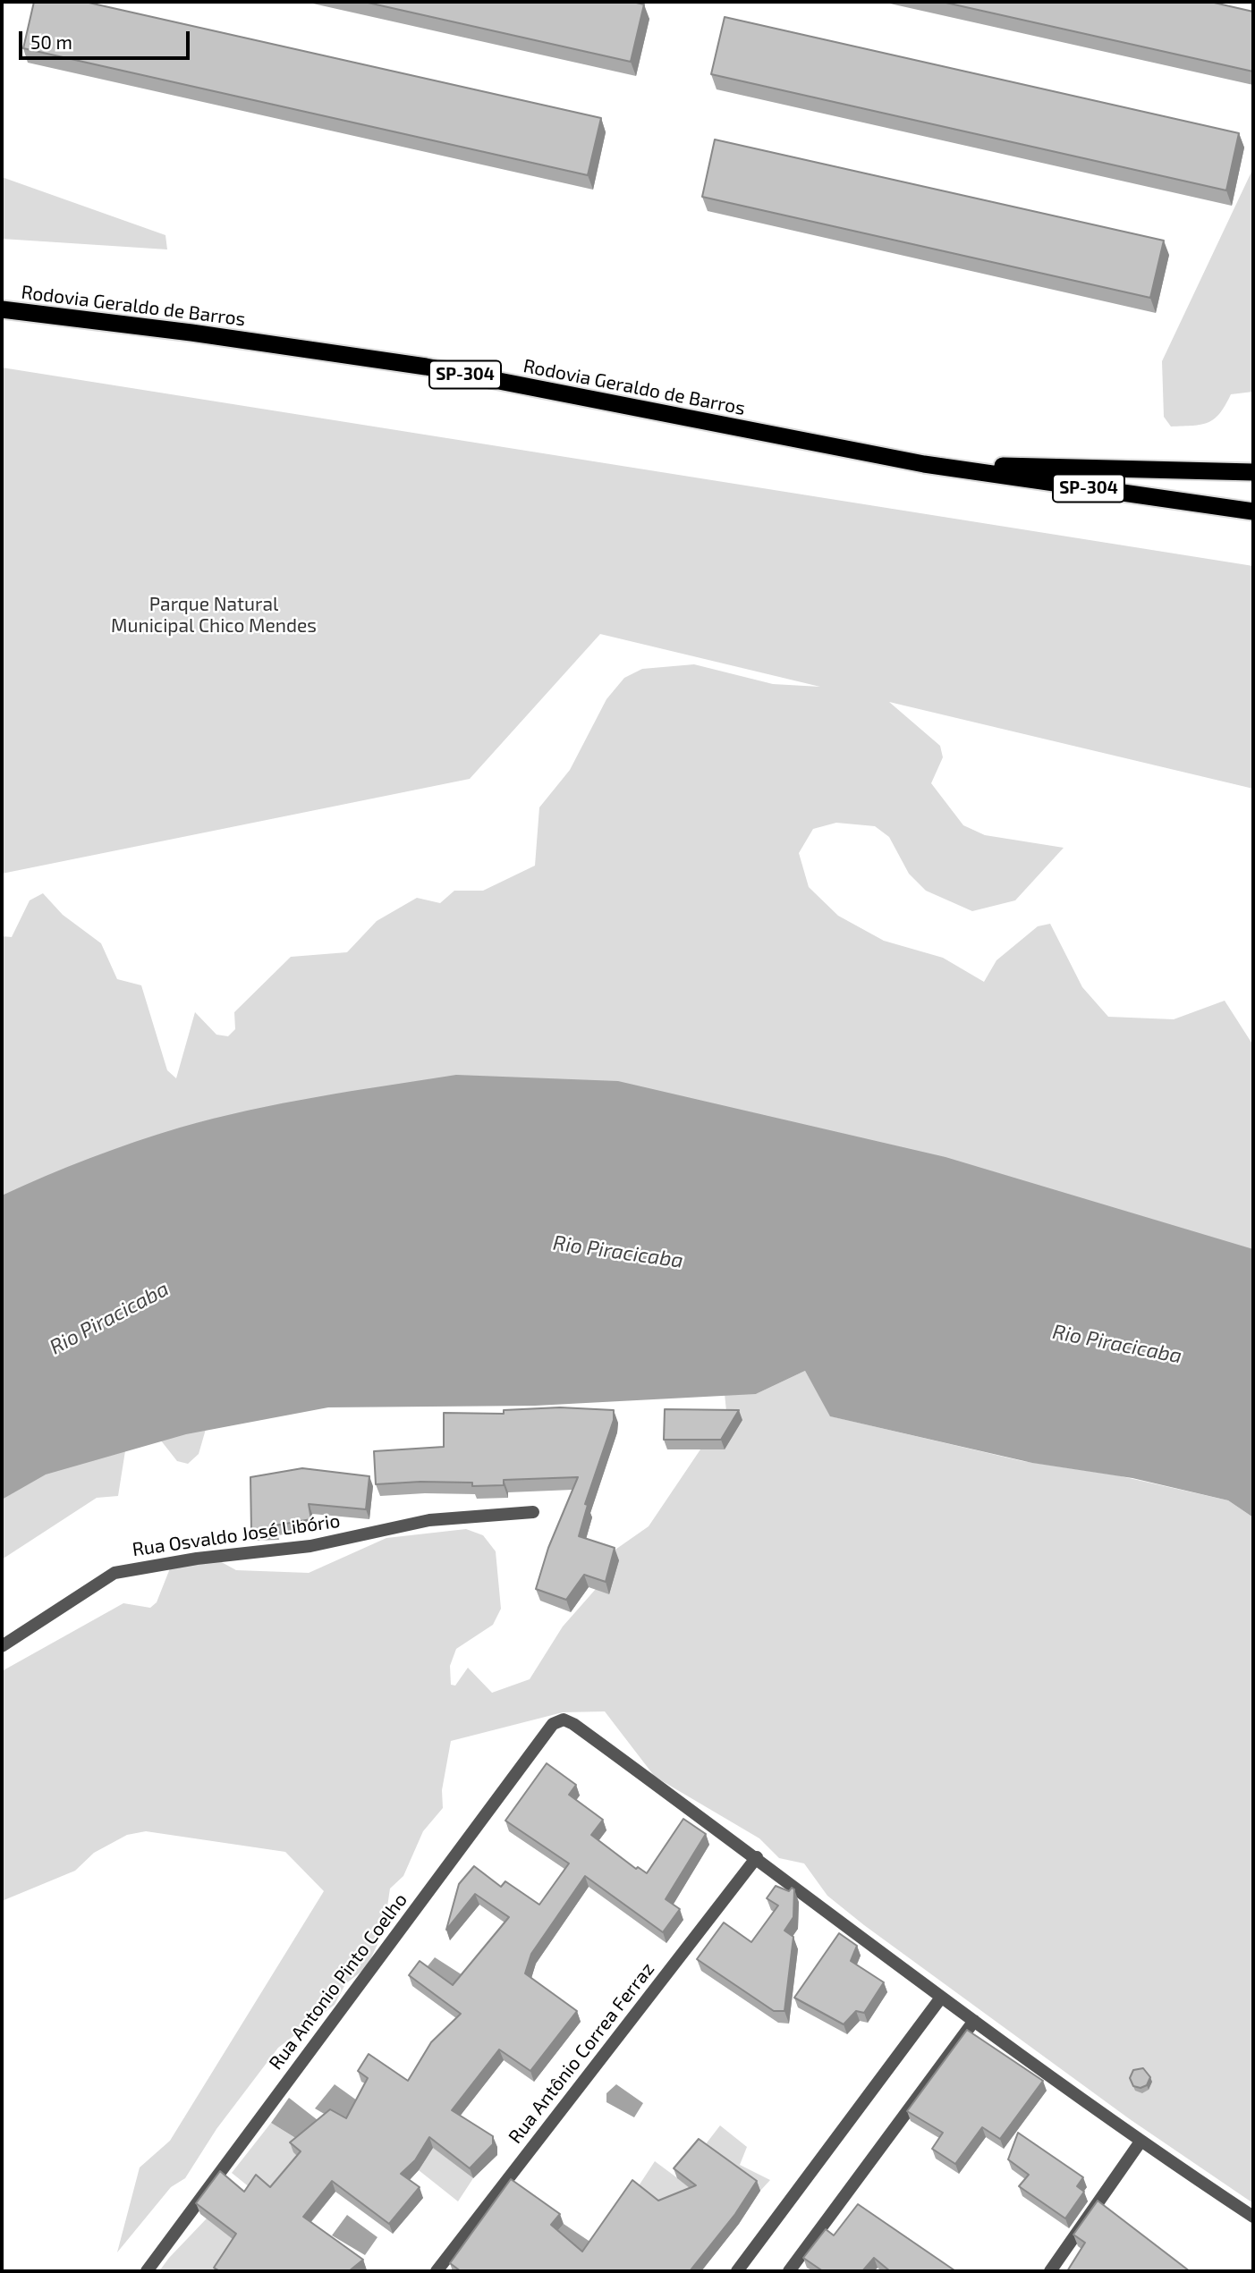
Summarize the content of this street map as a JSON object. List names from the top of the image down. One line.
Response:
{"streets":{"highway":["Rodovia Geraldo de Barros","SP-304"],"street":["Rua Osvaldo José Libório","Rua Antonio Pinto Coelho","Rua Antônio Correa Ferraz"]},"crossings":[["Rua Antonio Pinto Coelho","Rua Antônio Correa Ferraz"]],"water":["Rio Piracicaba"],"parks":["Parque Natural Municipal Chico Mendes"],"scale_bar":"50 m"}
